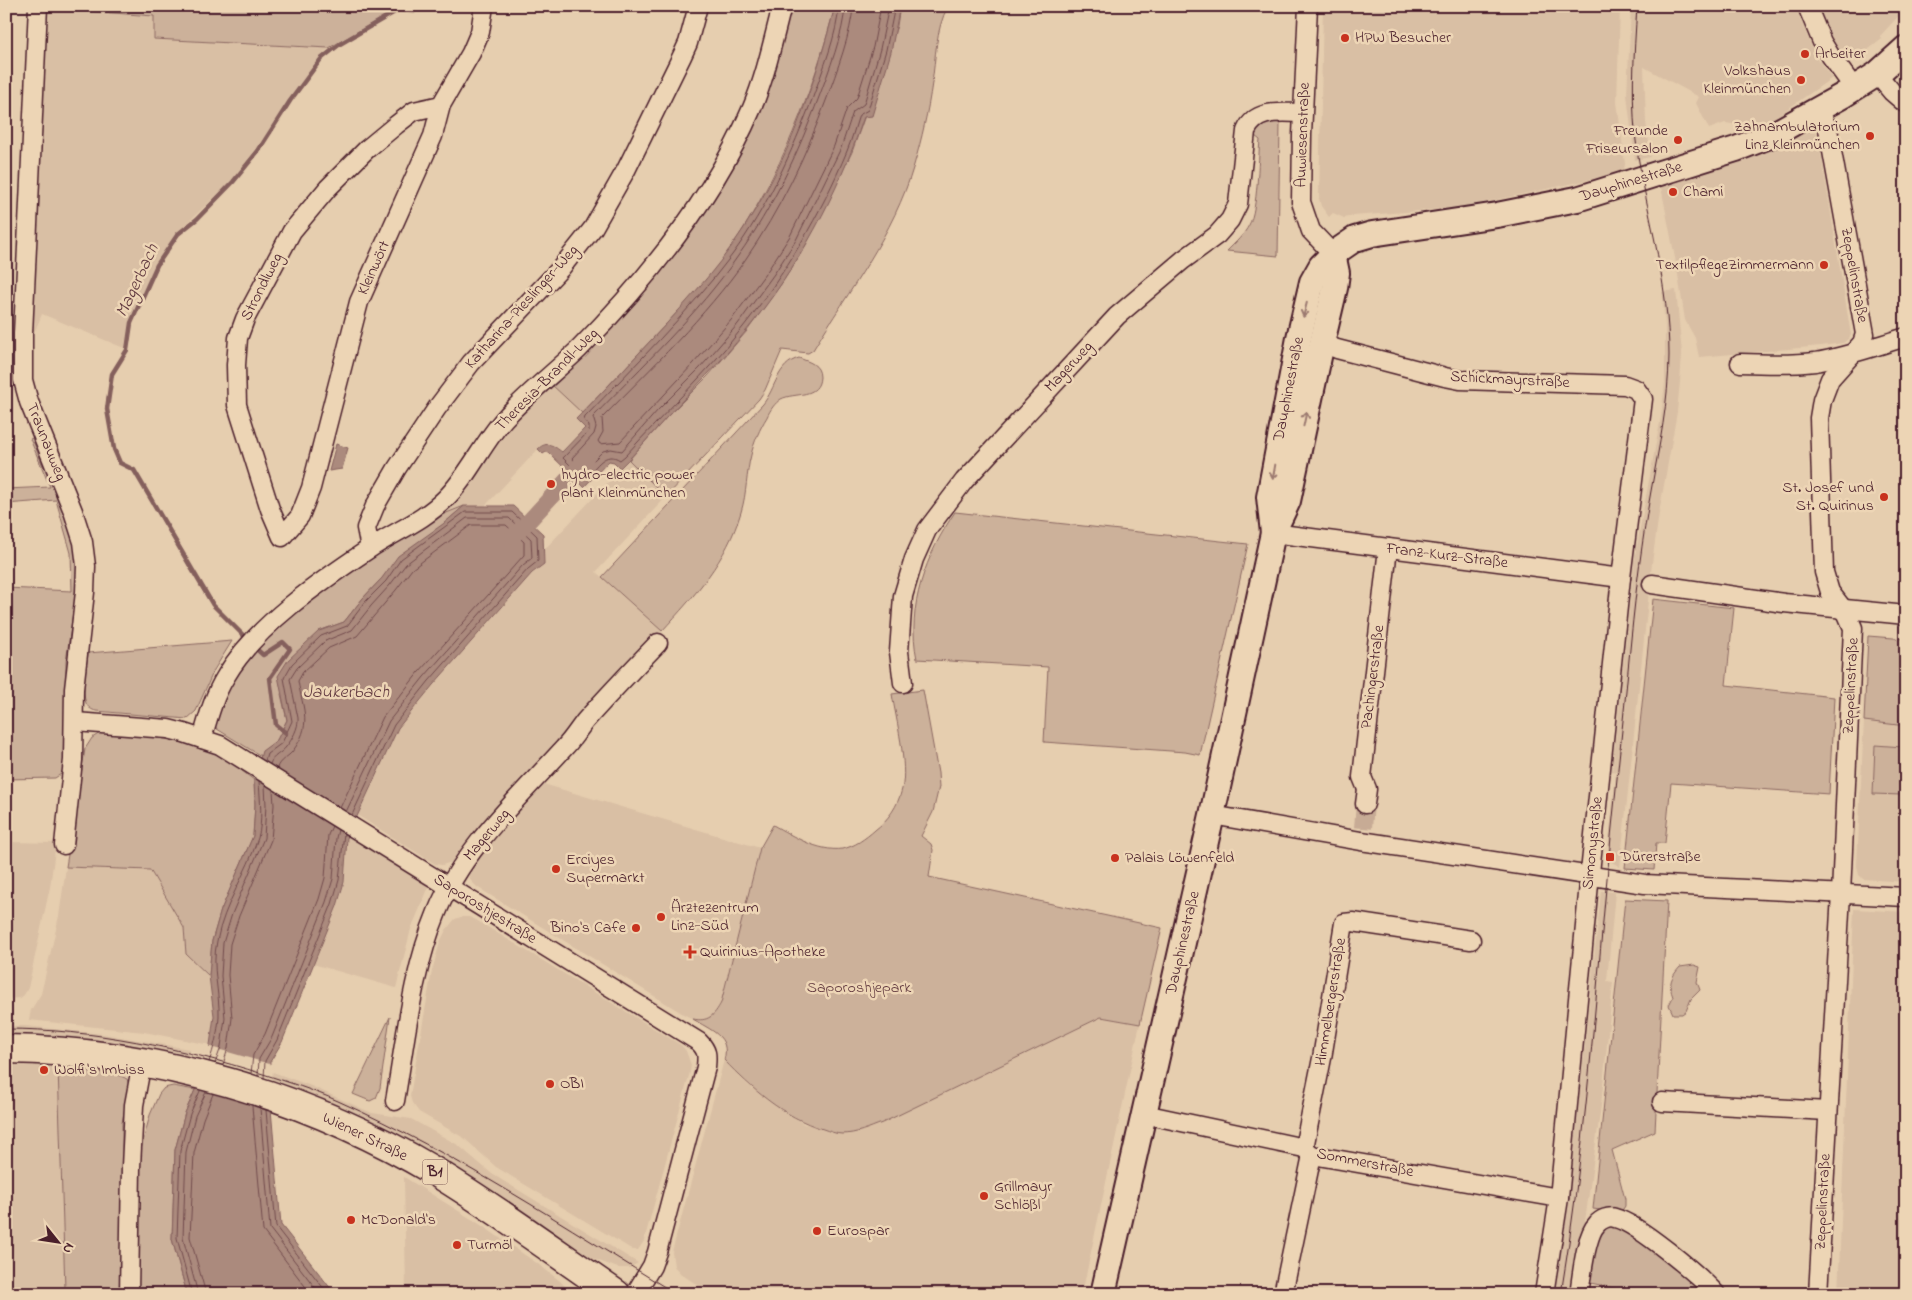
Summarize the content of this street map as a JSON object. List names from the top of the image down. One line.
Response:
{"streets":{"main road":["Dauphinestraße","Wiener Straße","B1"],"street":["Auwiesenstraße","Kleinwört","Zeppelinstraße","Strondlweg","Katharina-Pieslinger-Weg","Magerweg","Theresia-Brandl-Weg","Schickmayrstraße","Traunauweg","Franz-Kurz-Straße","Pachingerstraße","Simonystraße","Saporoshjestraße","Himmelbergerstraße","Sommerstraße"]},"crossings":[["Auwiesenstraße","Dauphinestraße"],["Auwiesenstraße","Magerweg"],["Dauphinestraße","Zeppelinstraße"],["Dauphinestraße","Schickmayrstraße"],["Dauphinestraße","Franz-Kurz-Straße"],["Dauphinestraße","Sommerstraße"],["Kleinwört","Strondlweg"],["Katharina-Pieslinger-Weg","Theresia-Brandl-Weg"],["Magerweg","Saporoshjestraße"],["Theresia-Brandl-Weg","Saporoshjestraße"],["Schickmayrstraße","Simonystraße"],["Traunauweg","Saporoshjestraße"],["Franz-Kurz-Straße","Pachingerstraße"],["Franz-Kurz-Straße","Simonystraße"],["Simonystraße","Sommerstraße"],["Himmelbergerstraße","Sommerstraße"]],"water":["Magerbach","Jaukerbach"],"parks":["Saporoshjepark"],"places":{"other":["HPW Besucher","Arbeiter","Volkshaus Kleinmünchen","Zahnambulatorium Linz Kleinmünchen","Freunde Friseursalon","Chami","TextilpflegeZimmermann","hydro-electric power plant Kleinmünchen","St. Josef und St. Quirinus","Palais Löwenfeld","Erciyes Supermarkt","Ärztezentrum Linz-Süd","Bino's Cafe","Wolfi's Imbiss","OBI","Grillmayr Schlößl","McDonald's","Eurospar","Turmöl"],"transit":["Dürerstraße"],"health":["Quirinius-Apotheke"]},"north":"bottom right"}
